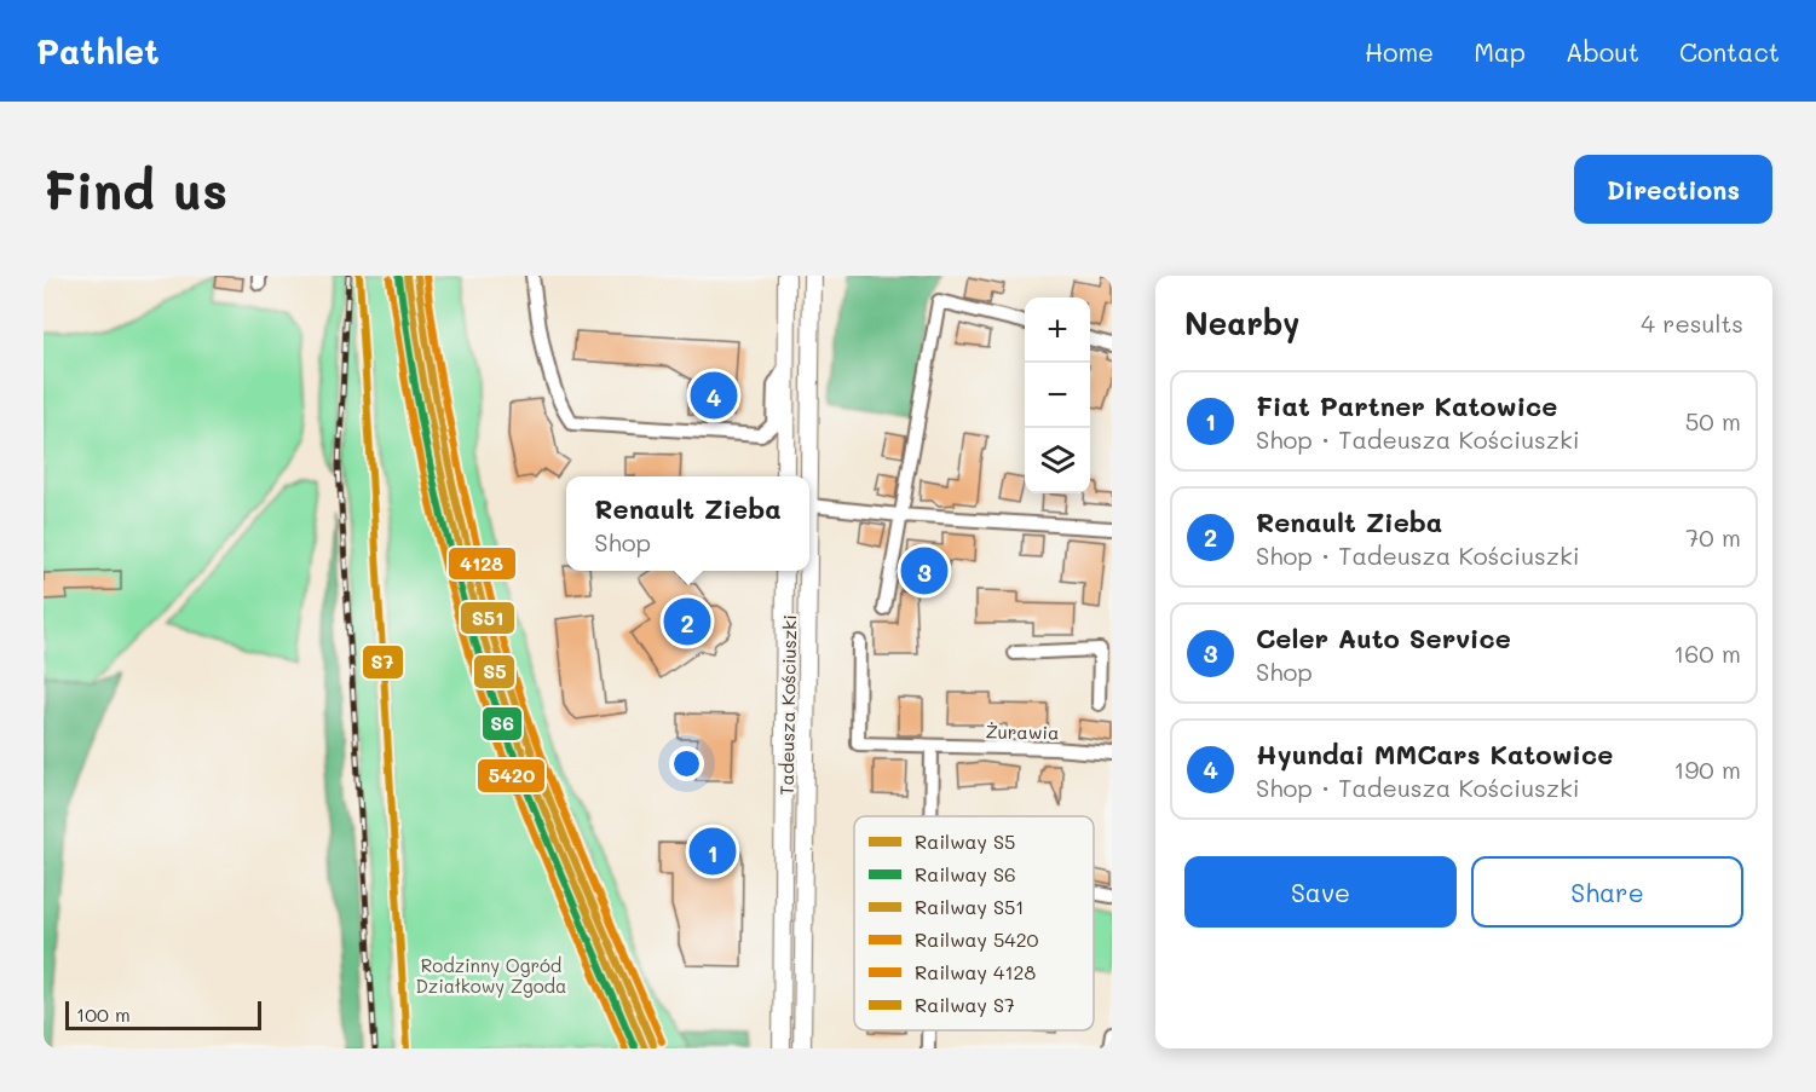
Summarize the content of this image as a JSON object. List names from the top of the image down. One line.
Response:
{"streets":{"main road":["Tadeusza Kościuszki"],"street":["Żurawia"]},"parks":["Rodzinny Ogród Działkowy Zgoda"],"lines":["rail line S5","rail line S51","rail line 4128","rail line S7","rail line S6","rail line 5420"],"legend":["Railway S5","Railway S6","Railway S51","Railway 5420","Railway 4128","Railway S7"],"scale_bar":"100 m","page":{"header":"Pathlet","nav":["Home","Map","About","Contact"],"buttons":["Directions",["Save","Share"]],"title":"Find us","heading":["Nearby","4 results"],"map_buttons":["+","−"],"pins":["4","3","2","1"],"list":[{"mark":"1","name":"Fiat Partner Katowice","note":"Shop · Tadeusza Kościuszki","value":"50 m"},{"mark":"2","name":"Renault Zieba","note":"Shop · Tadeusza Kościuszki","value":"70 m"},{"mark":"3","name":"Celer Auto Service","note":"Shop","value":"160 m"},{"mark":"4","name":"Hyundai MMCars Katowice","note":"Shop · Tadeusza Kościuszki","value":"190 m"}],"popup":["Renault Zieba","Shop"],"scale":"100 m"}}
